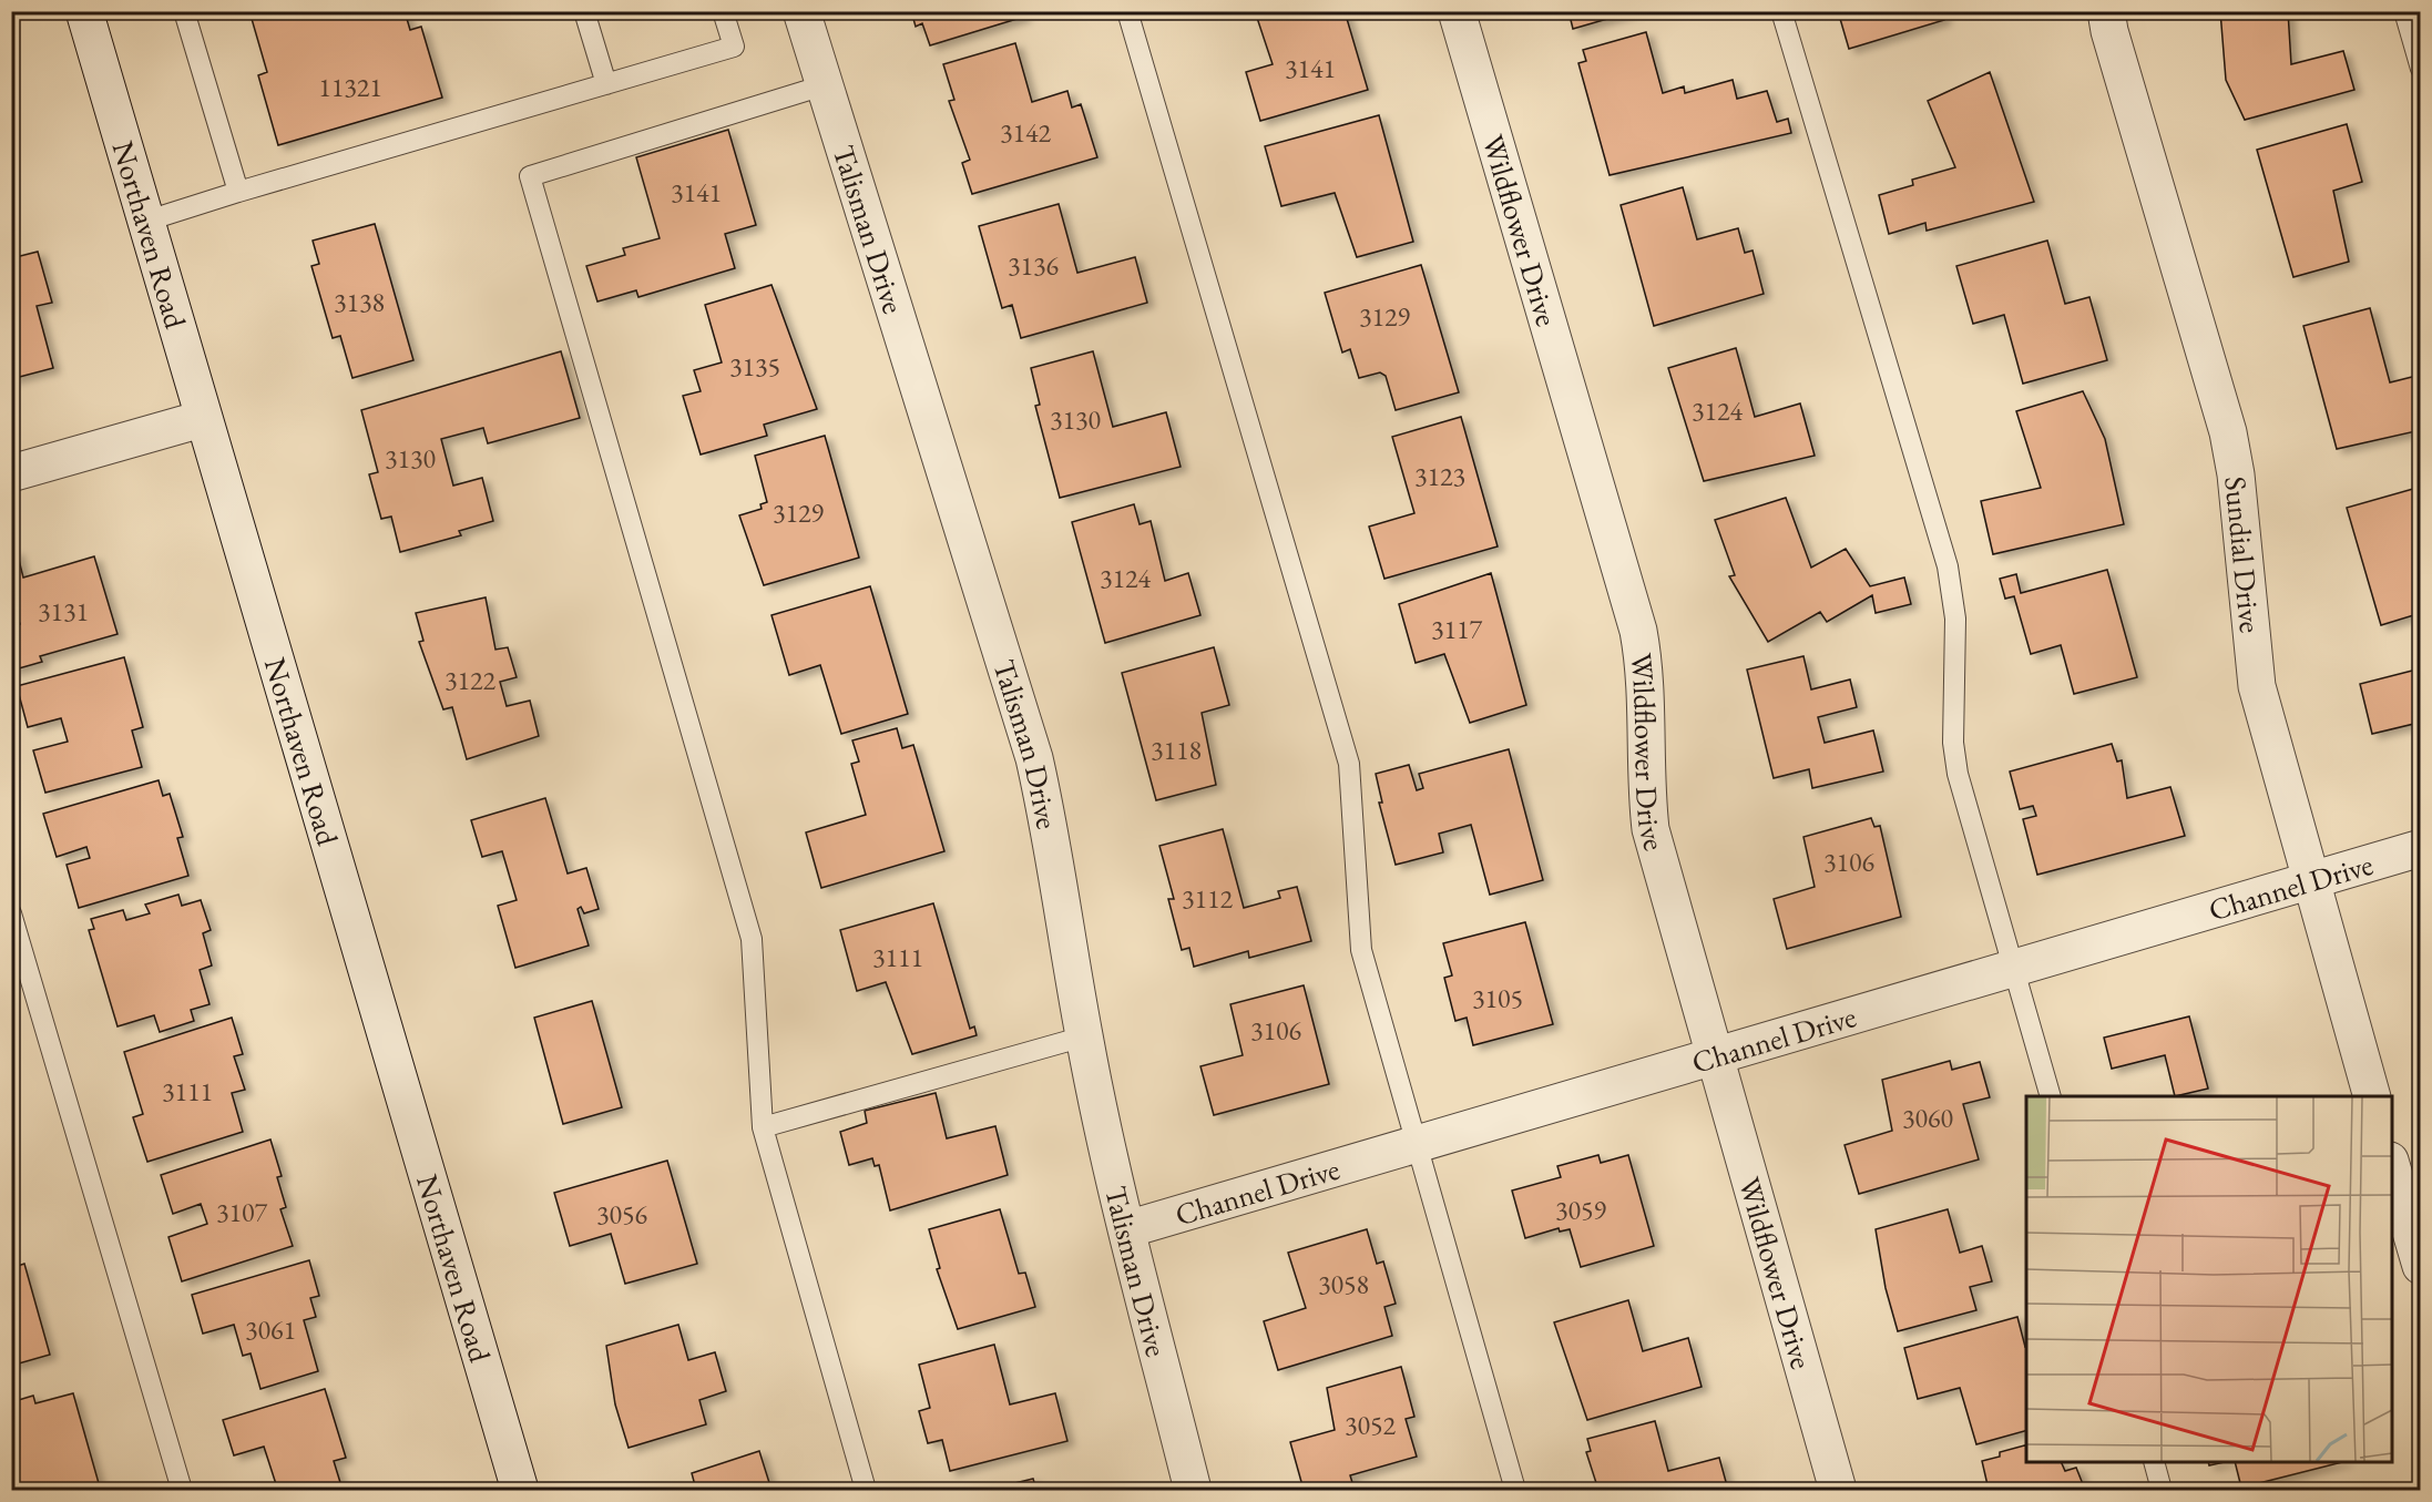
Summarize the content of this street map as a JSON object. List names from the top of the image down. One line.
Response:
{"streets":{"street":["Talisman Drive","Wildflower Drive","Northaven Road","Sundial Drive","Channel Drive"]},"crossings":[["Talisman Drive","Channel Drive"],["Wildflower Drive","Channel Drive"],["Sundial Drive","Channel Drive"]],"house_numbers":["3141","11321","3142","3141","3136","3138","3129","3135","3124","3130","3130","3123","3129","3124","3131","3117","3122","3118","3106","3112","3111","3105","3106","3111","3060","3059","3107","3056","3058","3061","3052"]}
